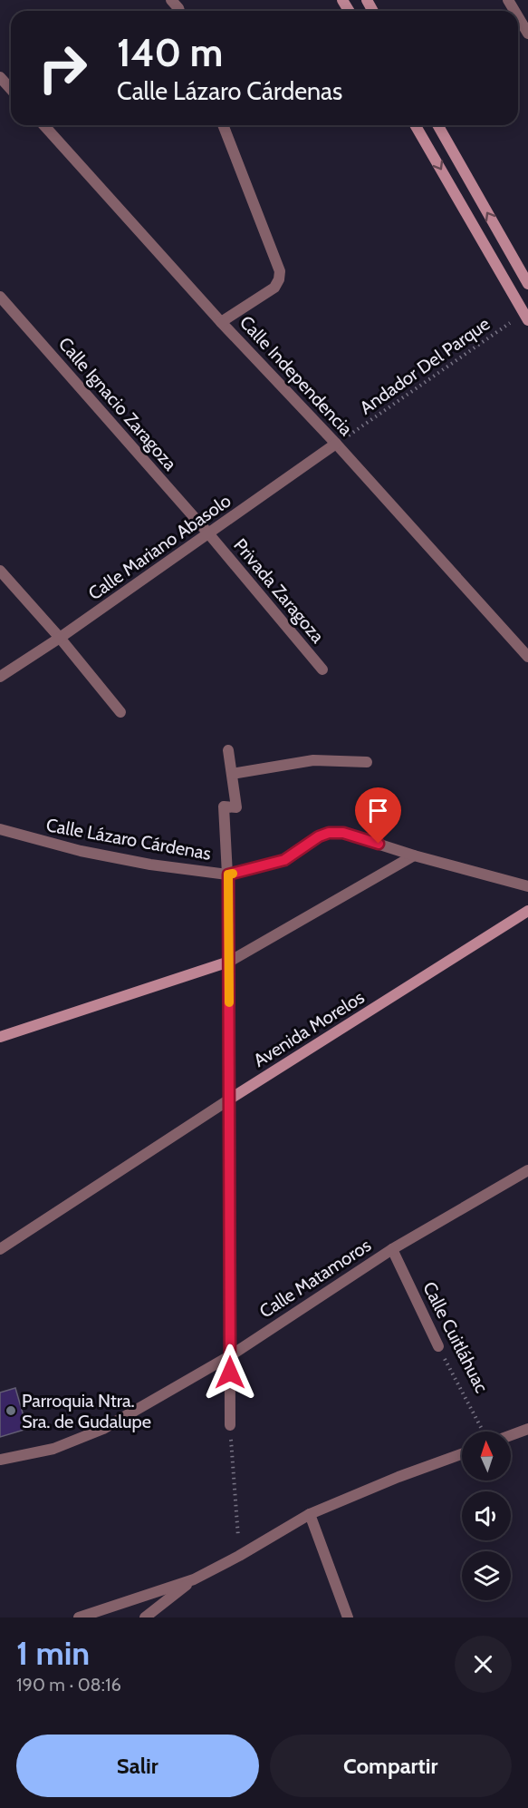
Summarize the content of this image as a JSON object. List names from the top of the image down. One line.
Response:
{"streets":{"street":["Calle Independencia","Calle Ignacio Zaragoza","Calle Mariano Abasolo","Privada Zaragoza","Calle Lázaro Cárdenas","Avenida Morelos","Calle Matamoros","Calle Cuitláhuac"],"path":["Andador Del Parque"]},"crossings":[["Andador Del Parque","Calle Independencia"],["Andador Del Parque","Calle Mariano Abasolo"],["Calle Independencia","Calle Mariano Abasolo"],["Calle Ignacio Zaragoza","Calle Mariano Abasolo"],["Calle Ignacio Zaragoza","Privada Zaragoza"],["Calle Mariano Abasolo","Privada Zaragoza"],["Calle Matamoros","Calle Cuitláhuac"]],"places":["Parroquia Ntra. Sra. de Gudalupe"],"north":"top","page":{"turn":["140 m","Calle Lázaro Cárdenas"],"heading":["1 min","190 m · 08:16"],"buttons":["Salir","Compartir"]}}
